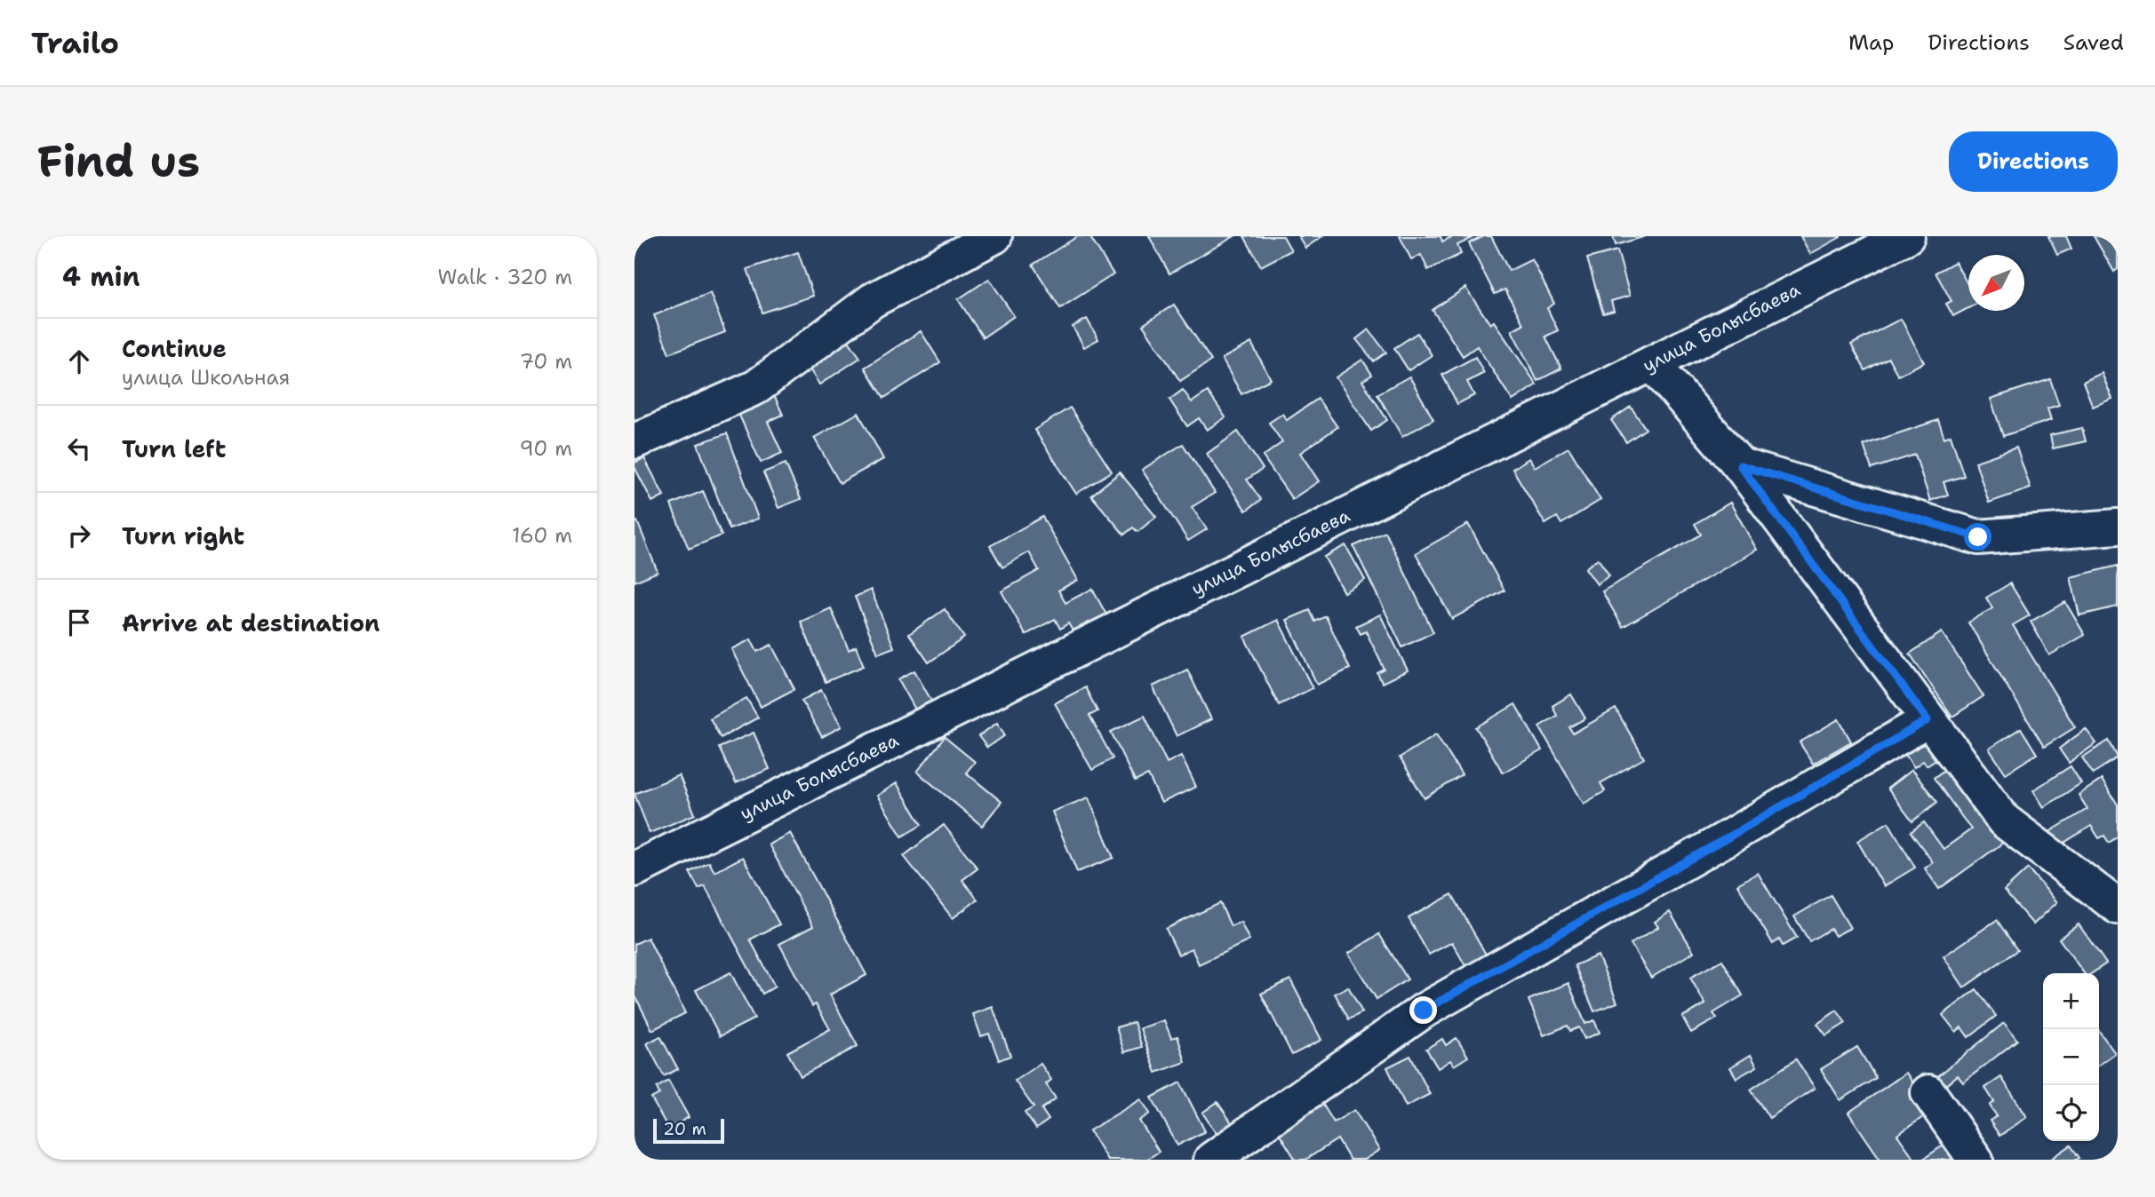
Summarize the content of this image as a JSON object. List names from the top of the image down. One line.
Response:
{"streets":{"street":["улица Болысбаева"]},"scale_bar":"20 m","north":"bottom left","page":{"header":"Trailo","nav":["Map","Directions","Saved"],"buttons":"Directions","title":"Find us","heading":["4 min","Walk · 320 m"],"list":[["Continue","улица Школьная","70 m"],["Turn left","90 m"],["Turn right","160 m"],"Arrive at destination"],"map_buttons":["+","−"],"scale":"20 m"}}
